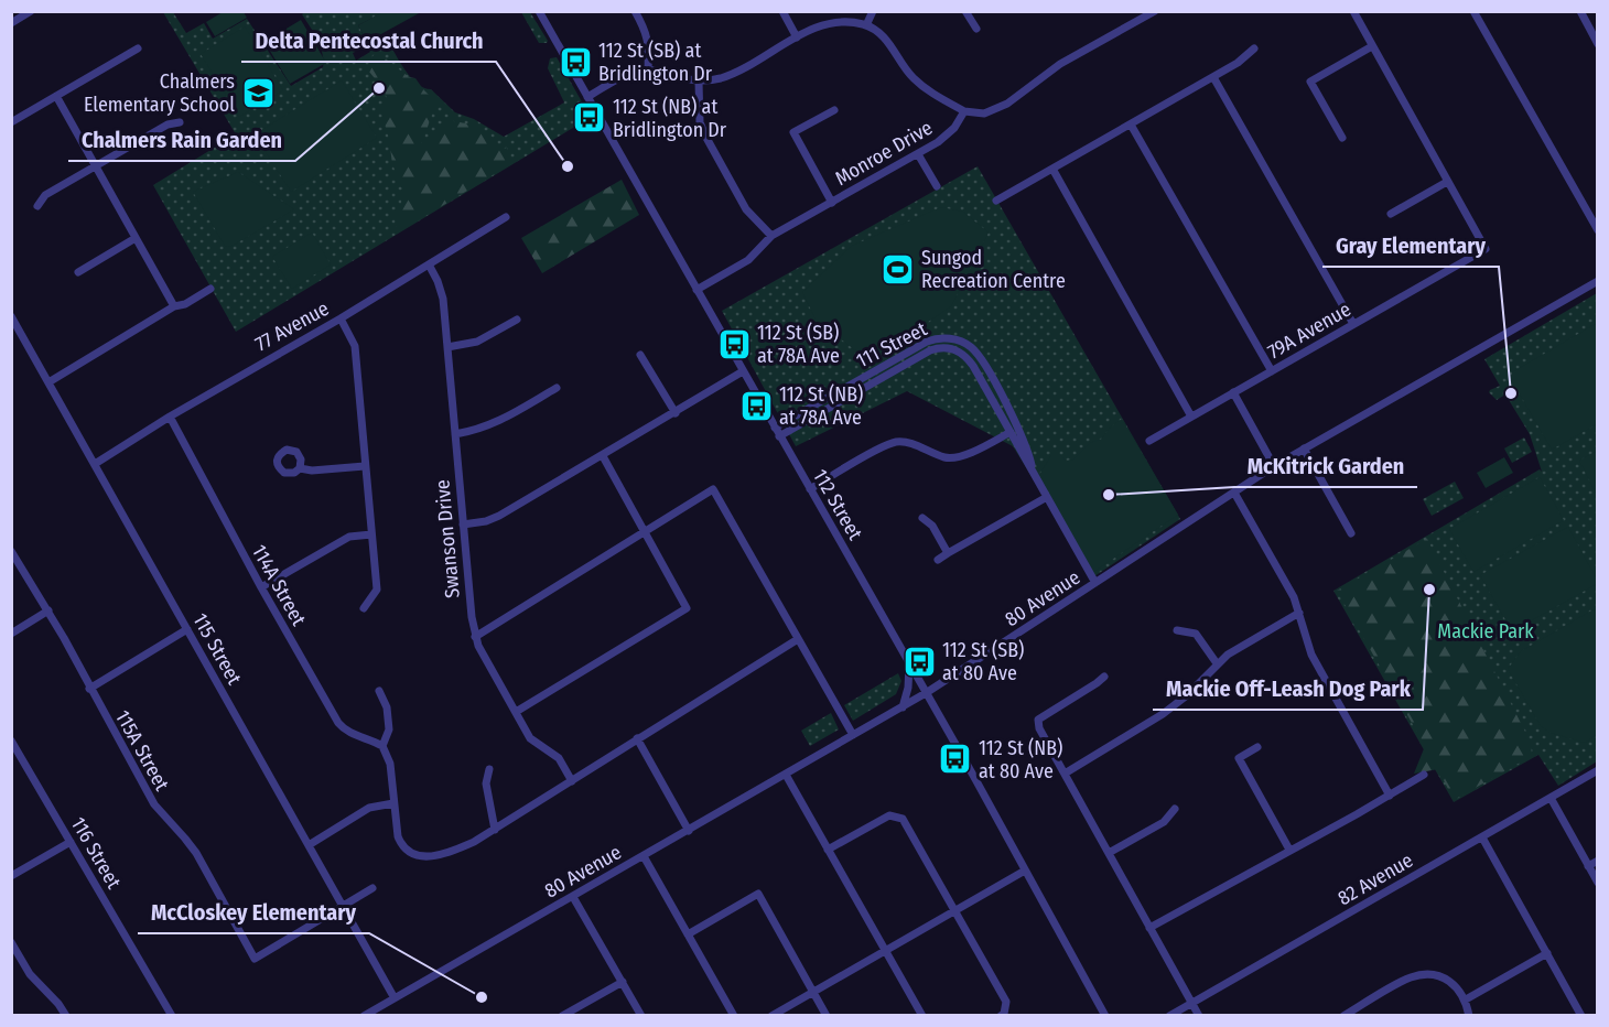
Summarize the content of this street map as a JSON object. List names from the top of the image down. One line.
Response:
{"streets":{"street":["Monroe Drive","77 Avenue","79A Avenue","111 Street","112 Street","Swanson Drive","114A Street","80 Avenue","115 Street","115A Street","116 Street","82 Avenue"]},"crossings":[["Monroe Drive","112 Street"],["77 Avenue","Swanson Drive"],["77 Avenue","114A Street"],["77 Avenue","115 Street"],["111 Street","112 Street"],["111 Street","80 Avenue"],["112 Street","80 Avenue"],["80 Avenue","115 Street"],["115 Street","115A Street"]],"parks":["Mackie Park"],"places":{"bus stop":["112 St (SB) at Bridlington Dr","112 St (NB) at Bridlington Dr","112 St (SB) at 78A Ave","112 St (NB) at 78A Ave","112 St (SB) at 80 Ave","112 St (NB) at 80 Ave"],"other":["Chalmers Rain Garden","Delta Pentecostal Church","Gray Elementary","McKitrick Garden","Mackie Off-Leash Dog Park","McCloskey Elementary"],"school or university":["Chalmers Elementary School"],"sports":["Sungod Recreation Centre"]}}
